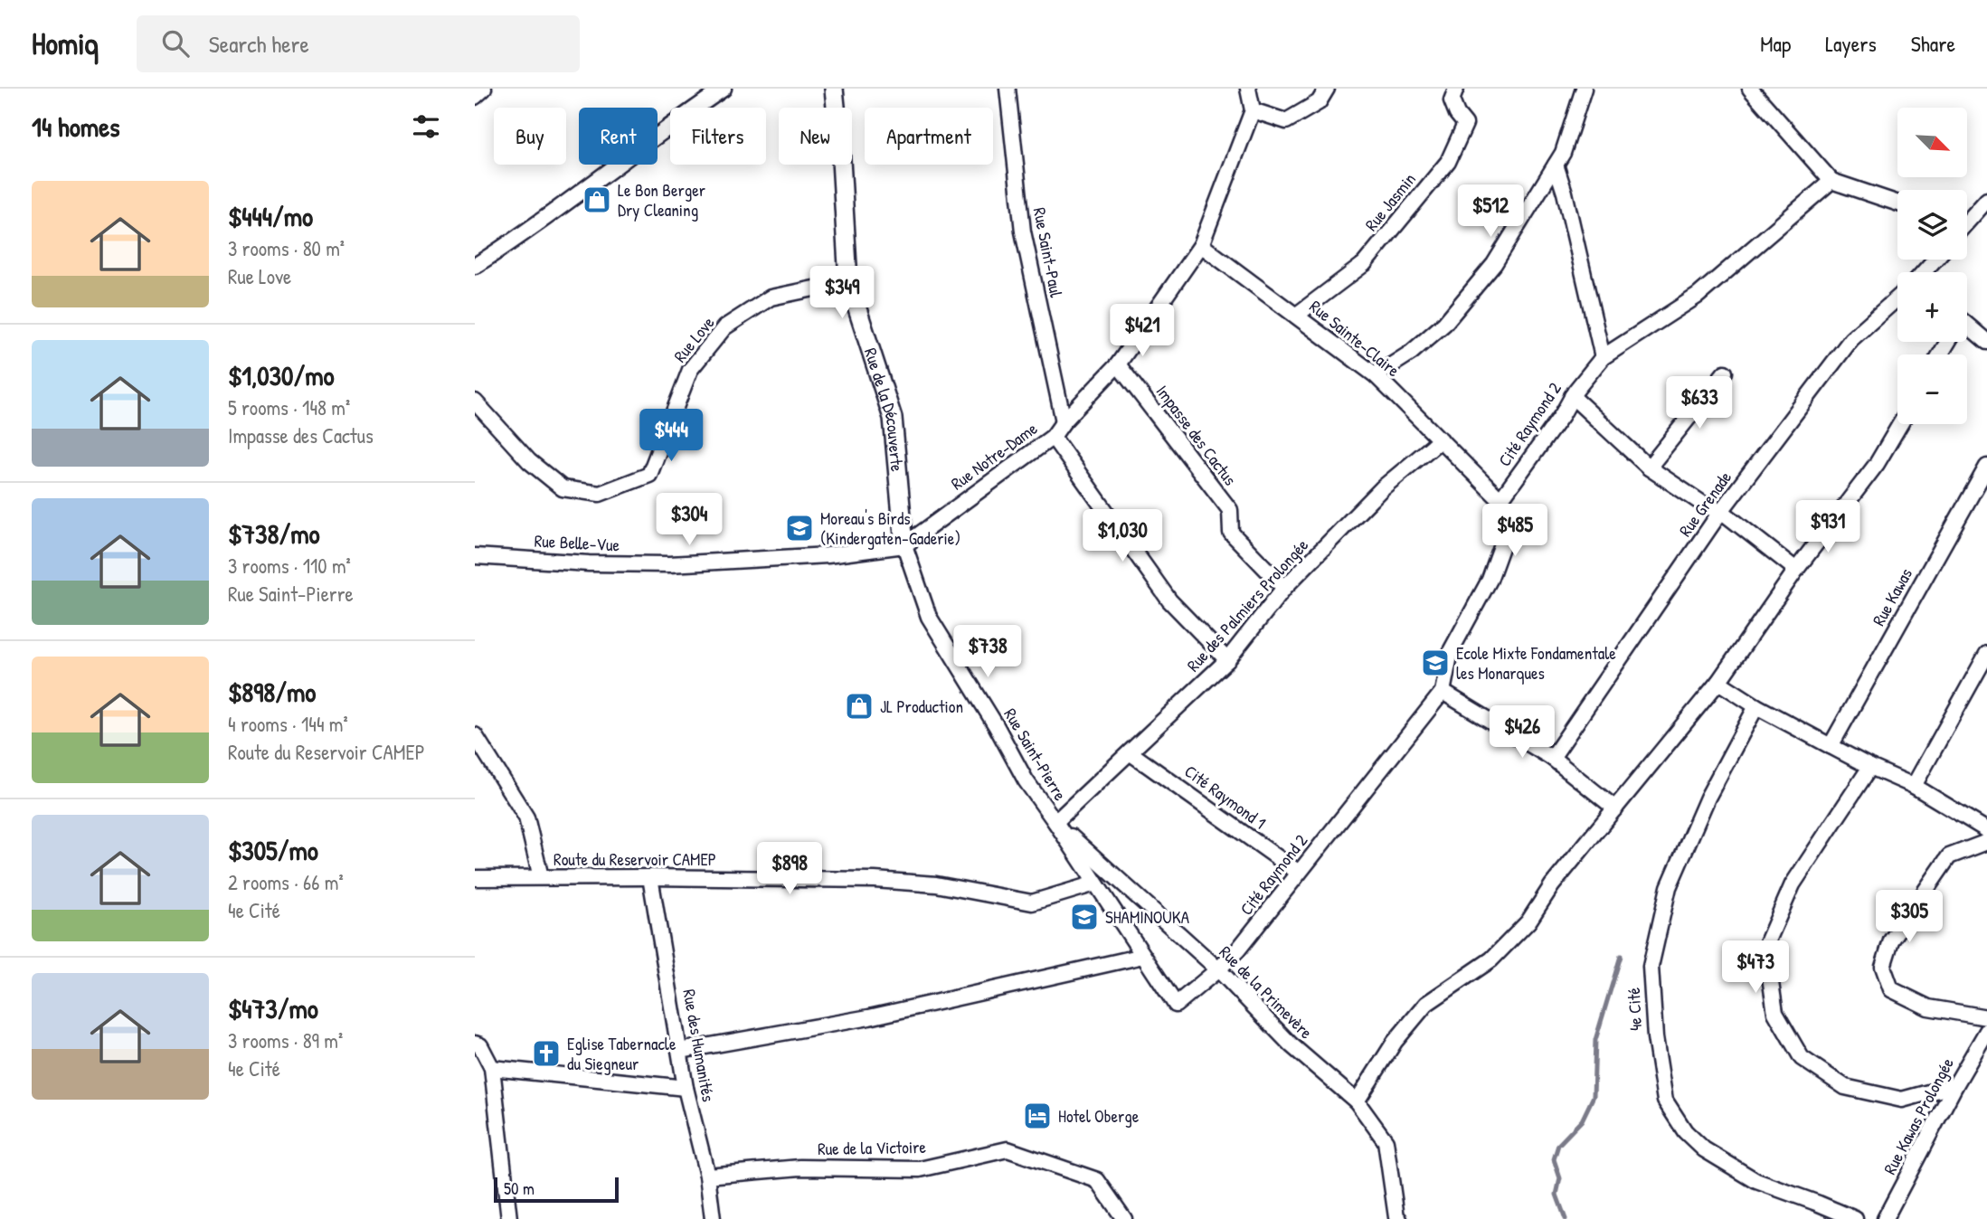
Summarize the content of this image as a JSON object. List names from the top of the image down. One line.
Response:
{"streets":{"street":["Rue Jasmin","Rue Saint-Paul","Rue Sainte-Claire","Rue Love","Rue de la Découverte","Cité Raymond 2","Impasse des Cactus","Rue Notre-Dame","Rue Grenade","Rue Belle-Vue","Rue Kawas","Rue des Palmiers Prolongée","Rue Saint-Pierre","Cité Raymond 1","Route du Reservoir CAMEP","Rue de la Primevère","4e Cité","Rue des Humanités","Rue Kawas Prolongée","Rue de la Victoire"]},"crossings":[["Rue Jasmin","Rue Sainte-Claire"],["Rue Saint-Paul","Rue Notre-Dame"],["Rue Sainte-Claire","Cité Raymond 2"],["Rue Sainte-Claire","Rue Notre-Dame"],["Rue Sainte-Claire","Rue des Palmiers Prolongée"],["Rue Love","Rue de la Découverte"],["Rue de la Découverte","Rue Notre-Dame"],["Rue de la Découverte","Rue Belle-Vue"],["Rue de la Découverte","Rue Saint-Pierre"],["Cité Raymond 2","Rue Saint-Pierre"],["Cité Raymond 2","Cité Raymond 1"],["Cité Raymond 2","Rue de la Primevère"],["Impasse des Cactus","Rue Notre-Dame"],["Impasse des Cactus","Rue des Palmiers Prolongée"],["Rue Notre-Dame","Rue Belle-Vue"],["Rue Notre-Dame","Rue Saint-Pierre"],["Rue Belle-Vue","Rue Saint-Pierre"],["Rue des Palmiers Prolongée","Rue Saint-Pierre"],["Rue des Palmiers Prolongée","Cité Raymond 1"],["Rue des Palmiers Prolongée","Rue de la Primevère"],["Rue Saint-Pierre","Route du Reservoir CAMEP"],["Rue Saint-Pierre","Rue de la Primevère"],["Route du Reservoir CAMEP","Rue des Humanités"],["Rue des Humanités","Rue de la Victoire"]],"places":{"shop":["Le Bon Berger Dry Cleaning","JL Production"],"school or university":["Moreau's Birds (Kindergaten-Gaderie)","Ecole Mixte Fondamentale les Monarques","SHAMINOUKA"],"church":["Eglise Tabernacle du Siegneur"],"hotel":["Hotel Oberge"]},"scale_bar":"50 m","north":"bottom right","page":{"header":"Homiq","search":"Search here","nav":["Map","Layers","Share"],"heading":"14 homes","map_buttons":["+","−"],"chip":["Buy","Rent","Filters","New","Apartment"],"list":[{"name":"$444/mo","note":"3 rooms · 80 m² · Rue Love"},{"name":"$1,030/mo","note":"5 rooms · 148 m² · Impasse des Cactus"},{"name":"$738/mo","note":"3 rooms · 110 m² · Rue Saint-Pierre"},{"name":"$898/mo","note":"4 rooms · 144 m² · Route du Reservoir CAMEP"},{"name":"$305/mo","note":"2 rooms · 66 m² · 4e Cité"},{"name":"$473/mo","note":"3 rooms · 89 m² · 4e Cité"}],"price":["$512","$349","$421","$633","$444","$304","$931","$485","$1,030","$738","$426","$898","$305","$473"],"scale":"50 m"}}
